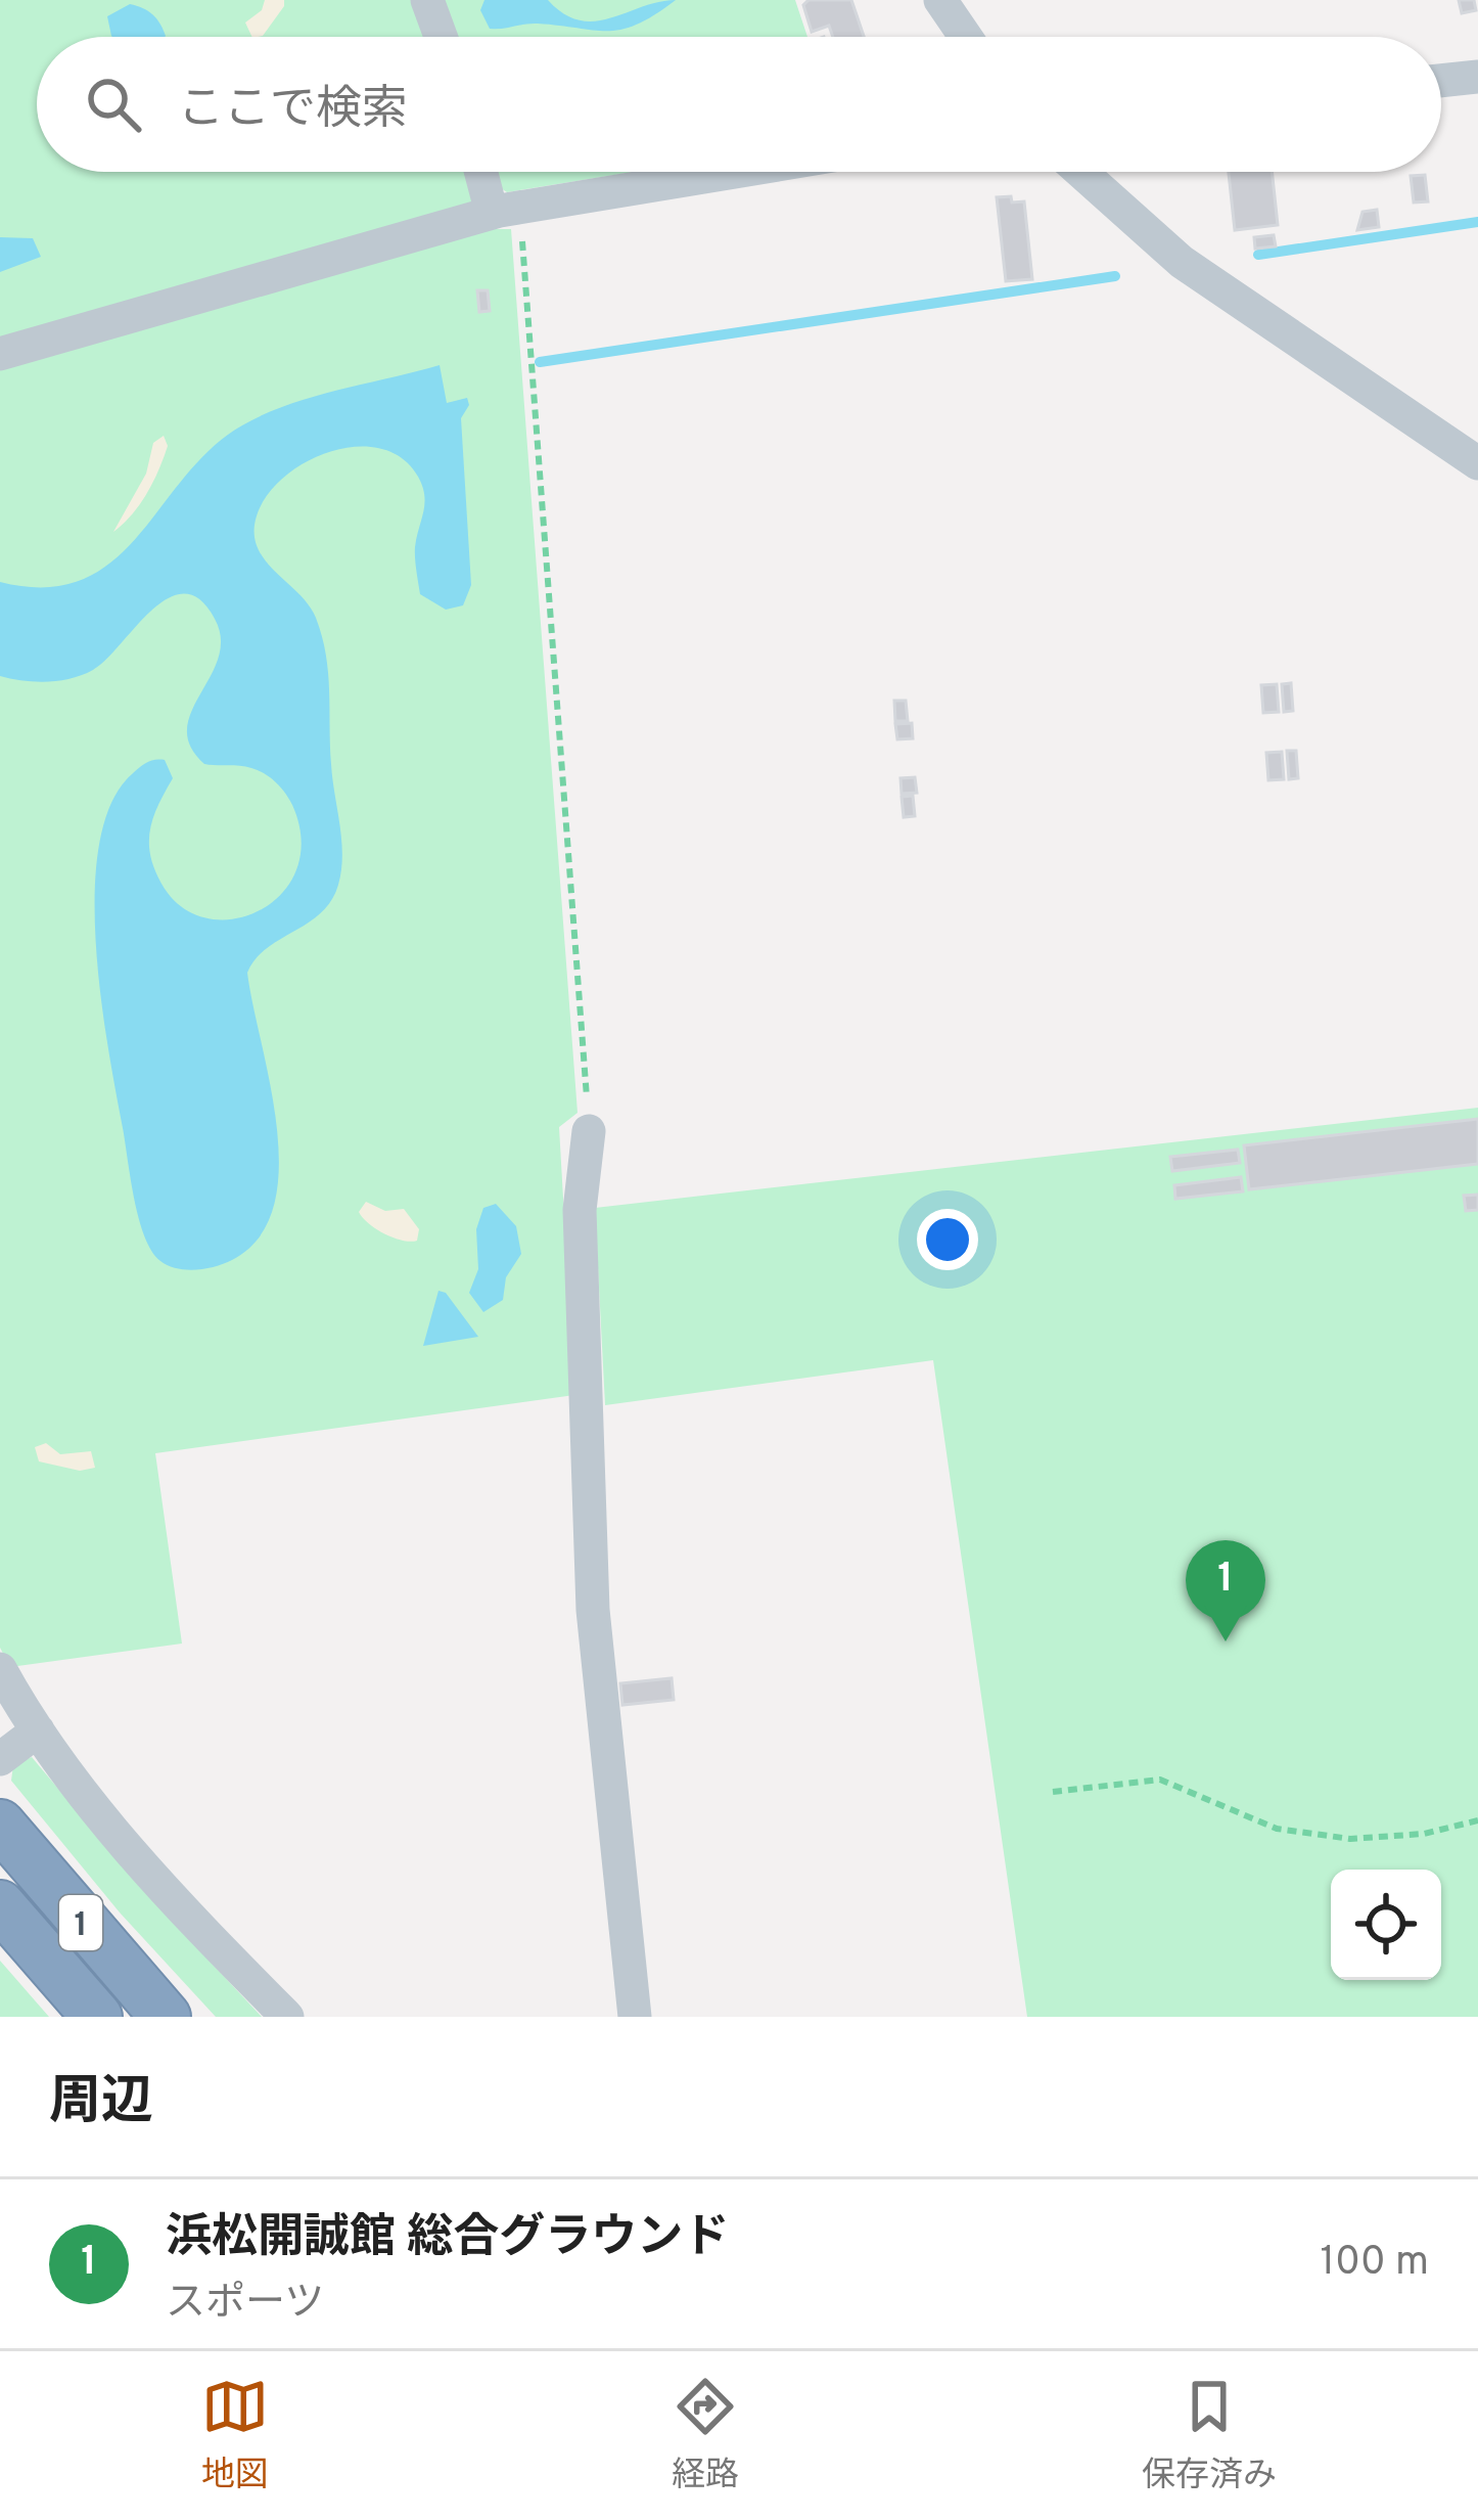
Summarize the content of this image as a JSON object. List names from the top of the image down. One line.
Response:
{"streets":{"highway":["1"]},"page":{"search":"ここで検索","pins":"1","heading":"周辺","list":[{"mark":"1","name":"浜松開誠館 総合グラウンド","note":"スポーツ","value":"100 m"}],"nav":["地図","経路","保存済み"]}}
